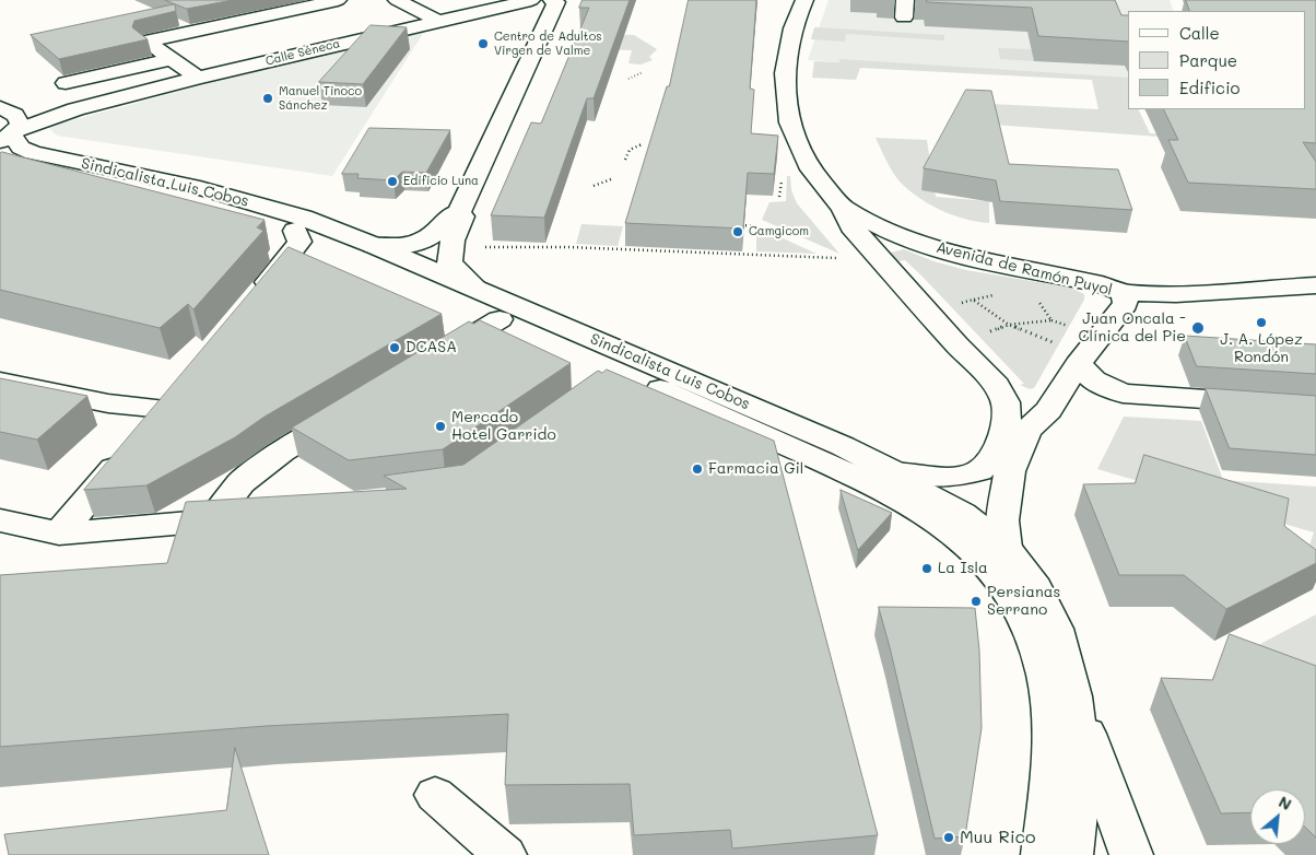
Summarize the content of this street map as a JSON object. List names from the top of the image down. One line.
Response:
{"streets":{"street":["Calle Séneca","Sindicalista Luis Cobos","Avenida de Ramón Puyol"]},"crossings":[["Calle Séneca","Sindicalista Luis Cobos"],["Sindicalista Luis Cobos","Avenida de Ramón Puyol"]],"places":["Centro de Adultos Virgen de Valme","Manuel Tinoco Sánchez","Edificio Luna","Camgicom","J. A. López Rondón","Juan Oncala - Clínica del Pie","DCASA","Mercado Hotel Garrido","Farmacia Gil","La Isla","Persianas Serrano","Muu Rico"],"legend":["Calle","Parque","Edificio"],"north":"top right"}
